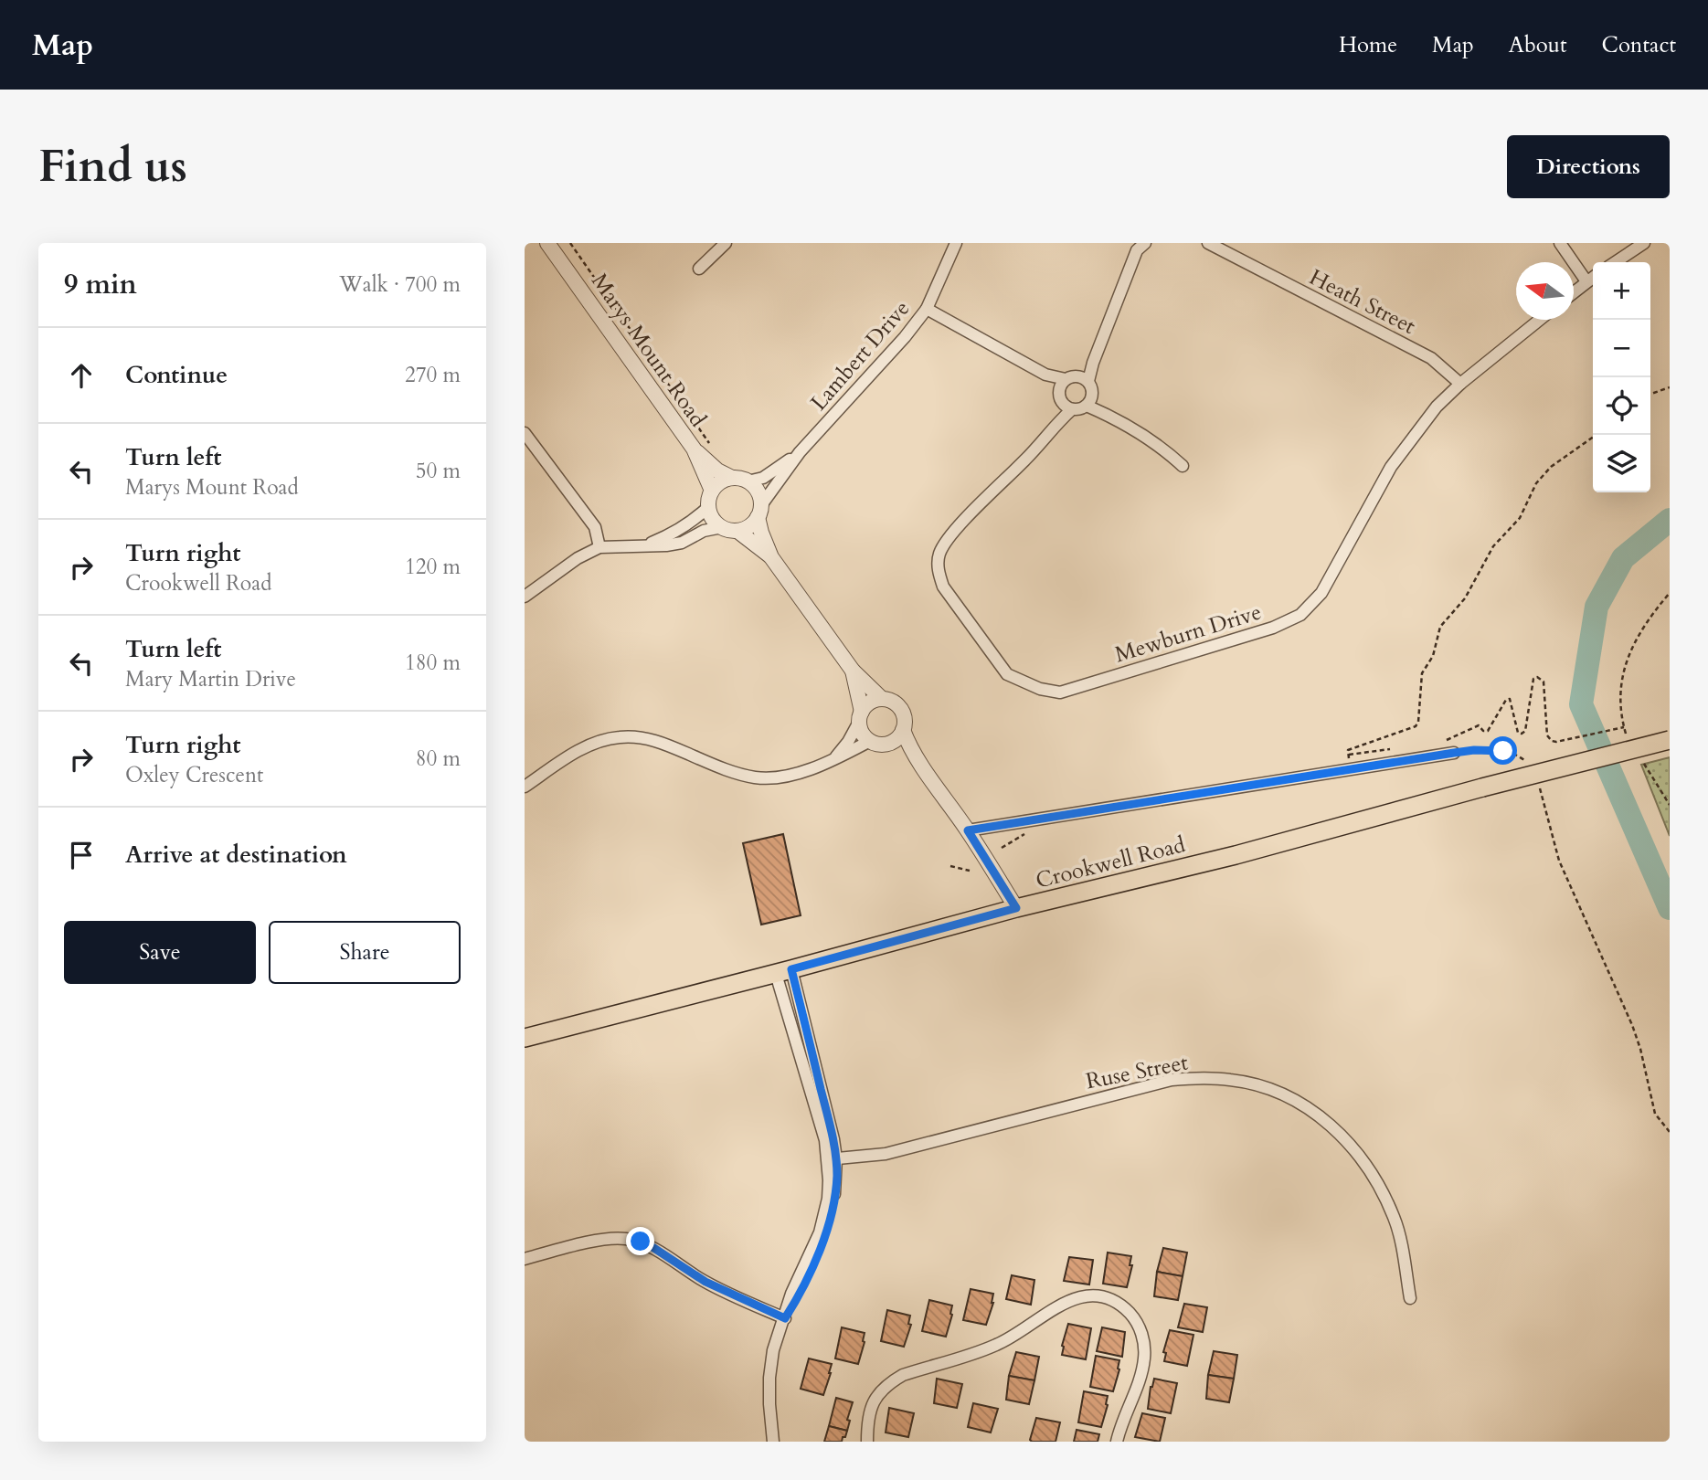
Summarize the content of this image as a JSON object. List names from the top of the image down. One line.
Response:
{"streets":{"main road":["Crookwell Road"],"street":["Heath Street","Marys Mount Road","Lambert Drive","Mewburn Drive","Ruse Street"]},"crossings":[["Heath Street","Mewburn Drive"],["Marys Mount Road","Lambert Drive"]],"north":"left","page":{"header":"Map","nav":["Home","Map","About","Contact"],"buttons":["Directions",["Save","Share"]],"title":"Find us","heading":["9 min","Walk · 700 m"],"map_buttons":["+","−"],"list":[["Continue","270 m"],["Turn left","Marys Mount Road","50 m"],["Turn right","Crookwell Road","120 m"],["Turn left","Mary Martin Drive","180 m"],["Turn right","Oxley Crescent","80 m"],"Arrive at destination"]}}
